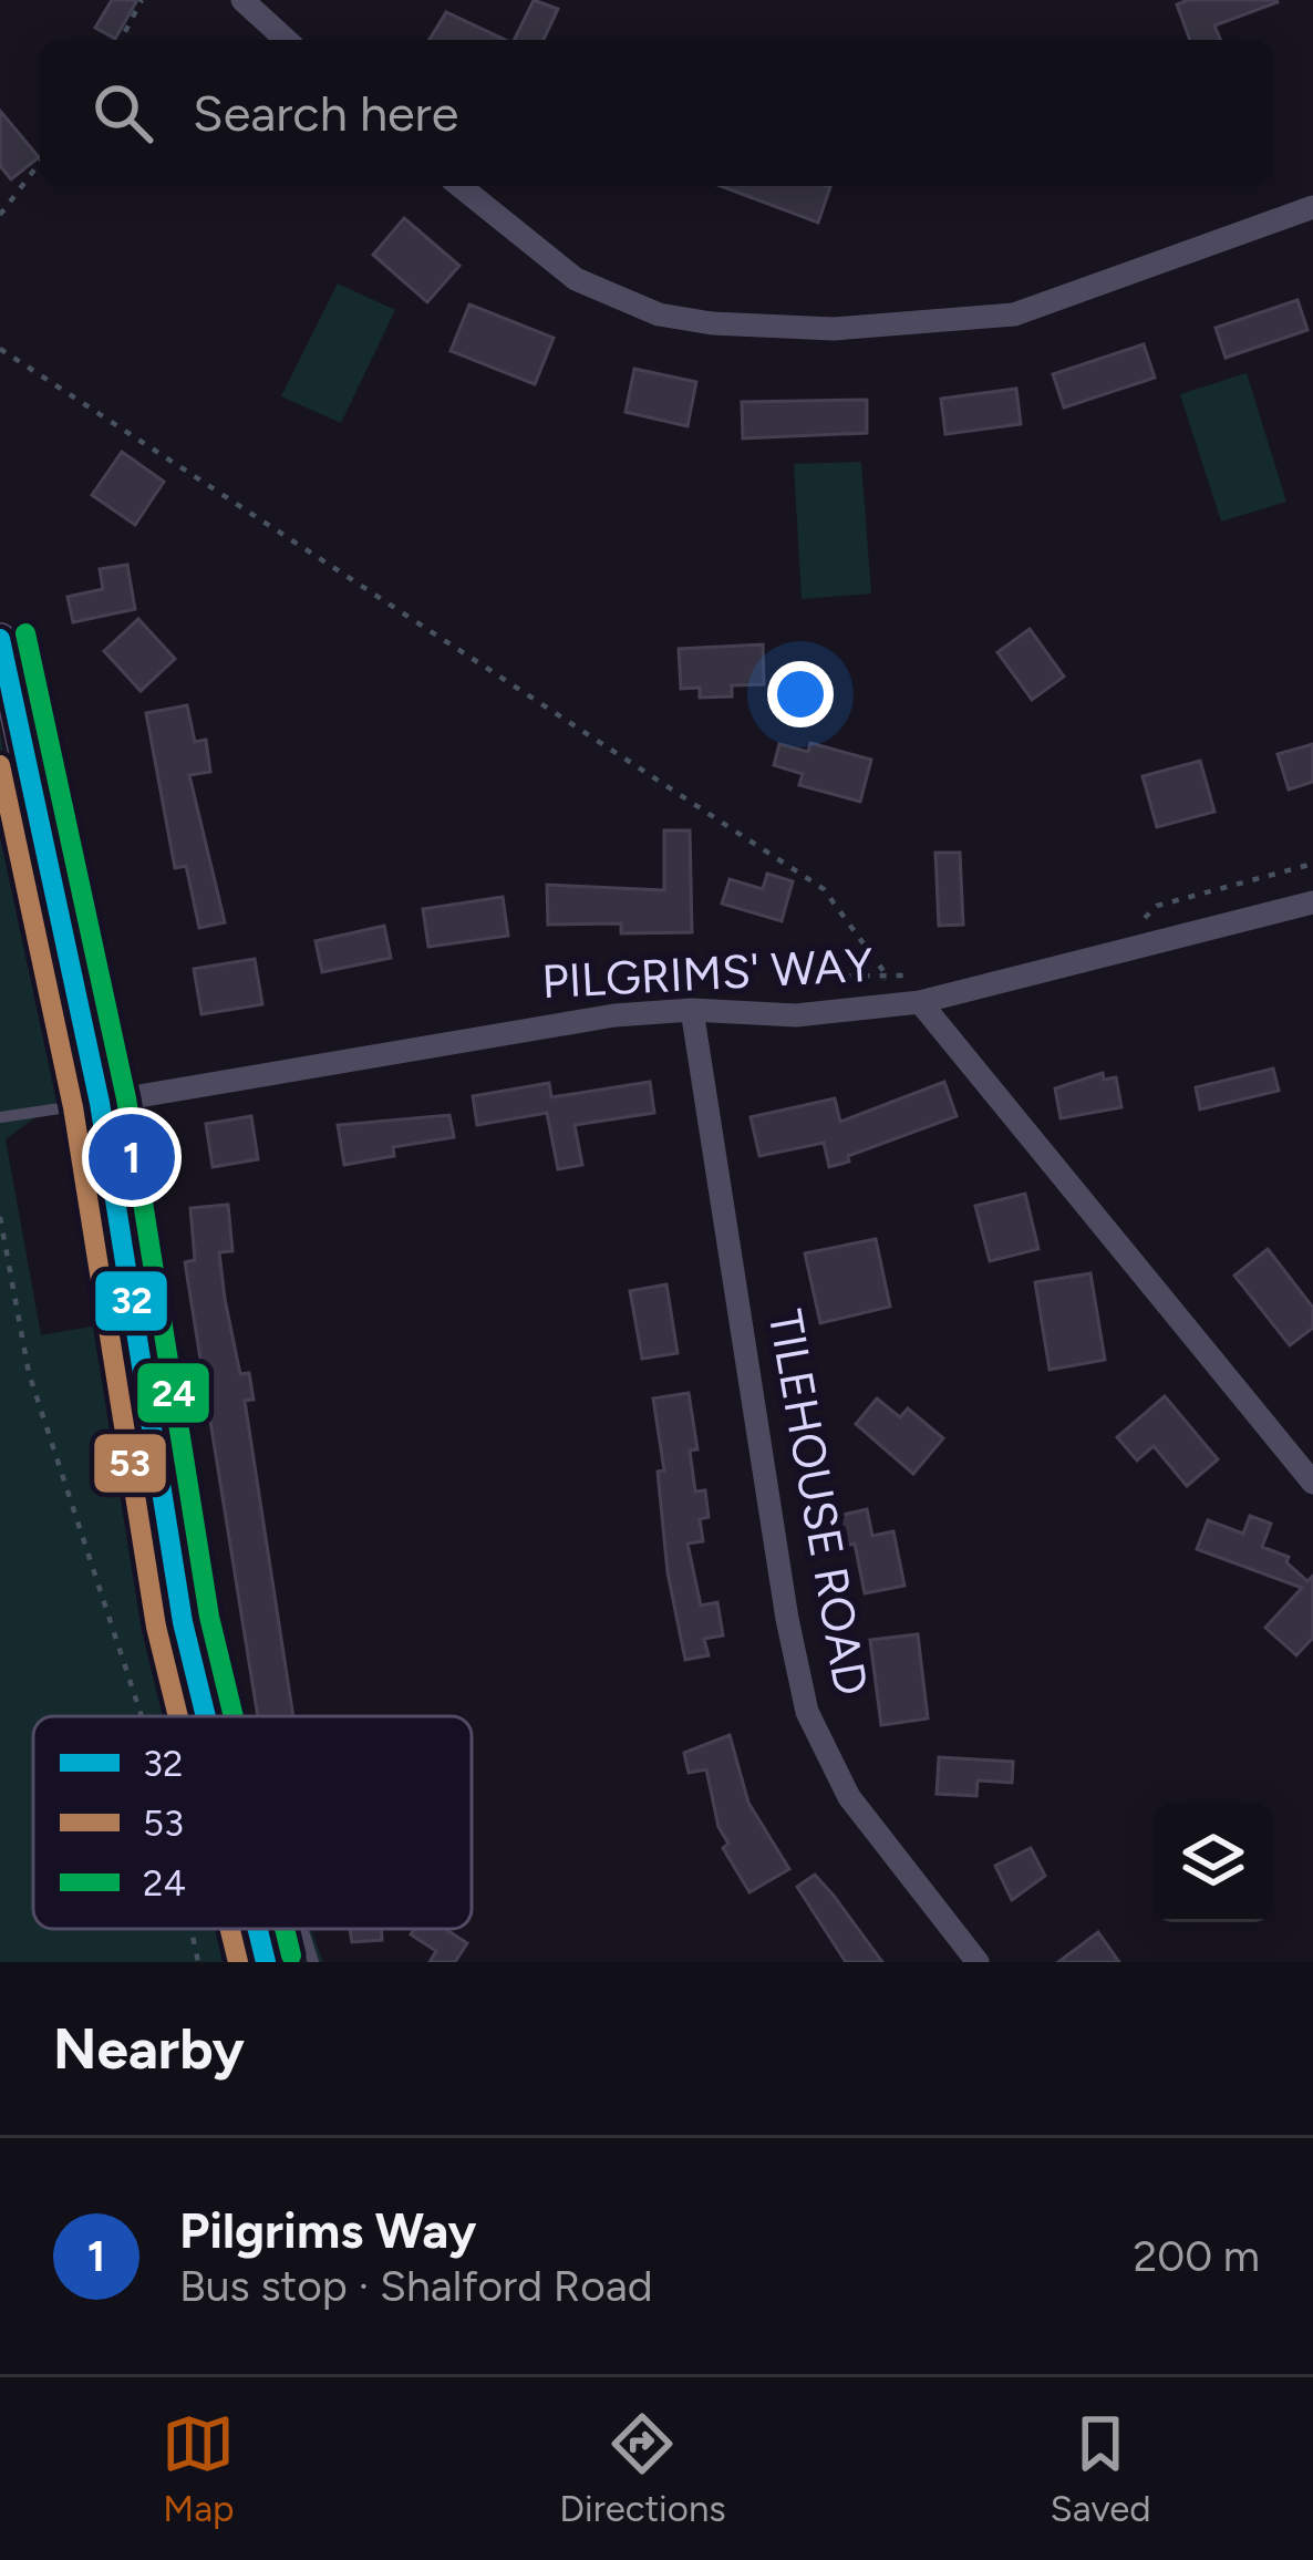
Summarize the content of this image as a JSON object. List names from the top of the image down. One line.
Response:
{"streets":{"street":["PILGRIMS' WAY","TILEHOUSE ROAD"]},"crossings":[["PILGRIMS' WAY","TILEHOUSE ROAD"]],"lines":["transit line 24","transit line 32","transit line 53"],"legend":["32","53","24"],"page":{"search":"Search here","pins":"1","heading":"Nearby","list":[{"mark":"1","name":"Pilgrims Way","note":"Bus stop · Shalford Road","value":"200 m"}],"nav":["Map","Directions","Saved"]}}
